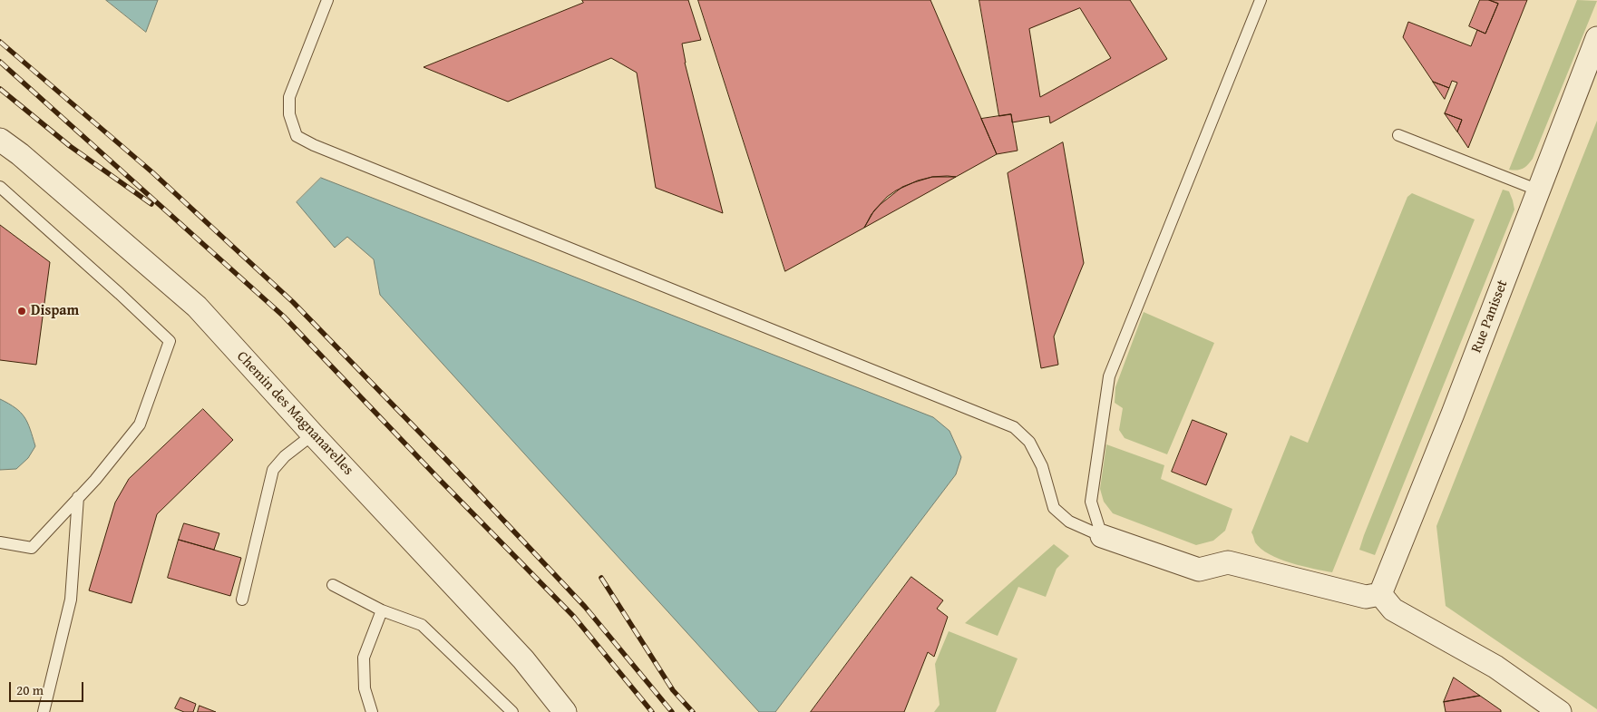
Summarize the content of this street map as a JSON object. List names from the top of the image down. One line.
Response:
{"streets":{"street":["Rue Panisset","Chemin des Magnanarelles"]},"places":["Dispam"],"scale_bar":"20 m"}
